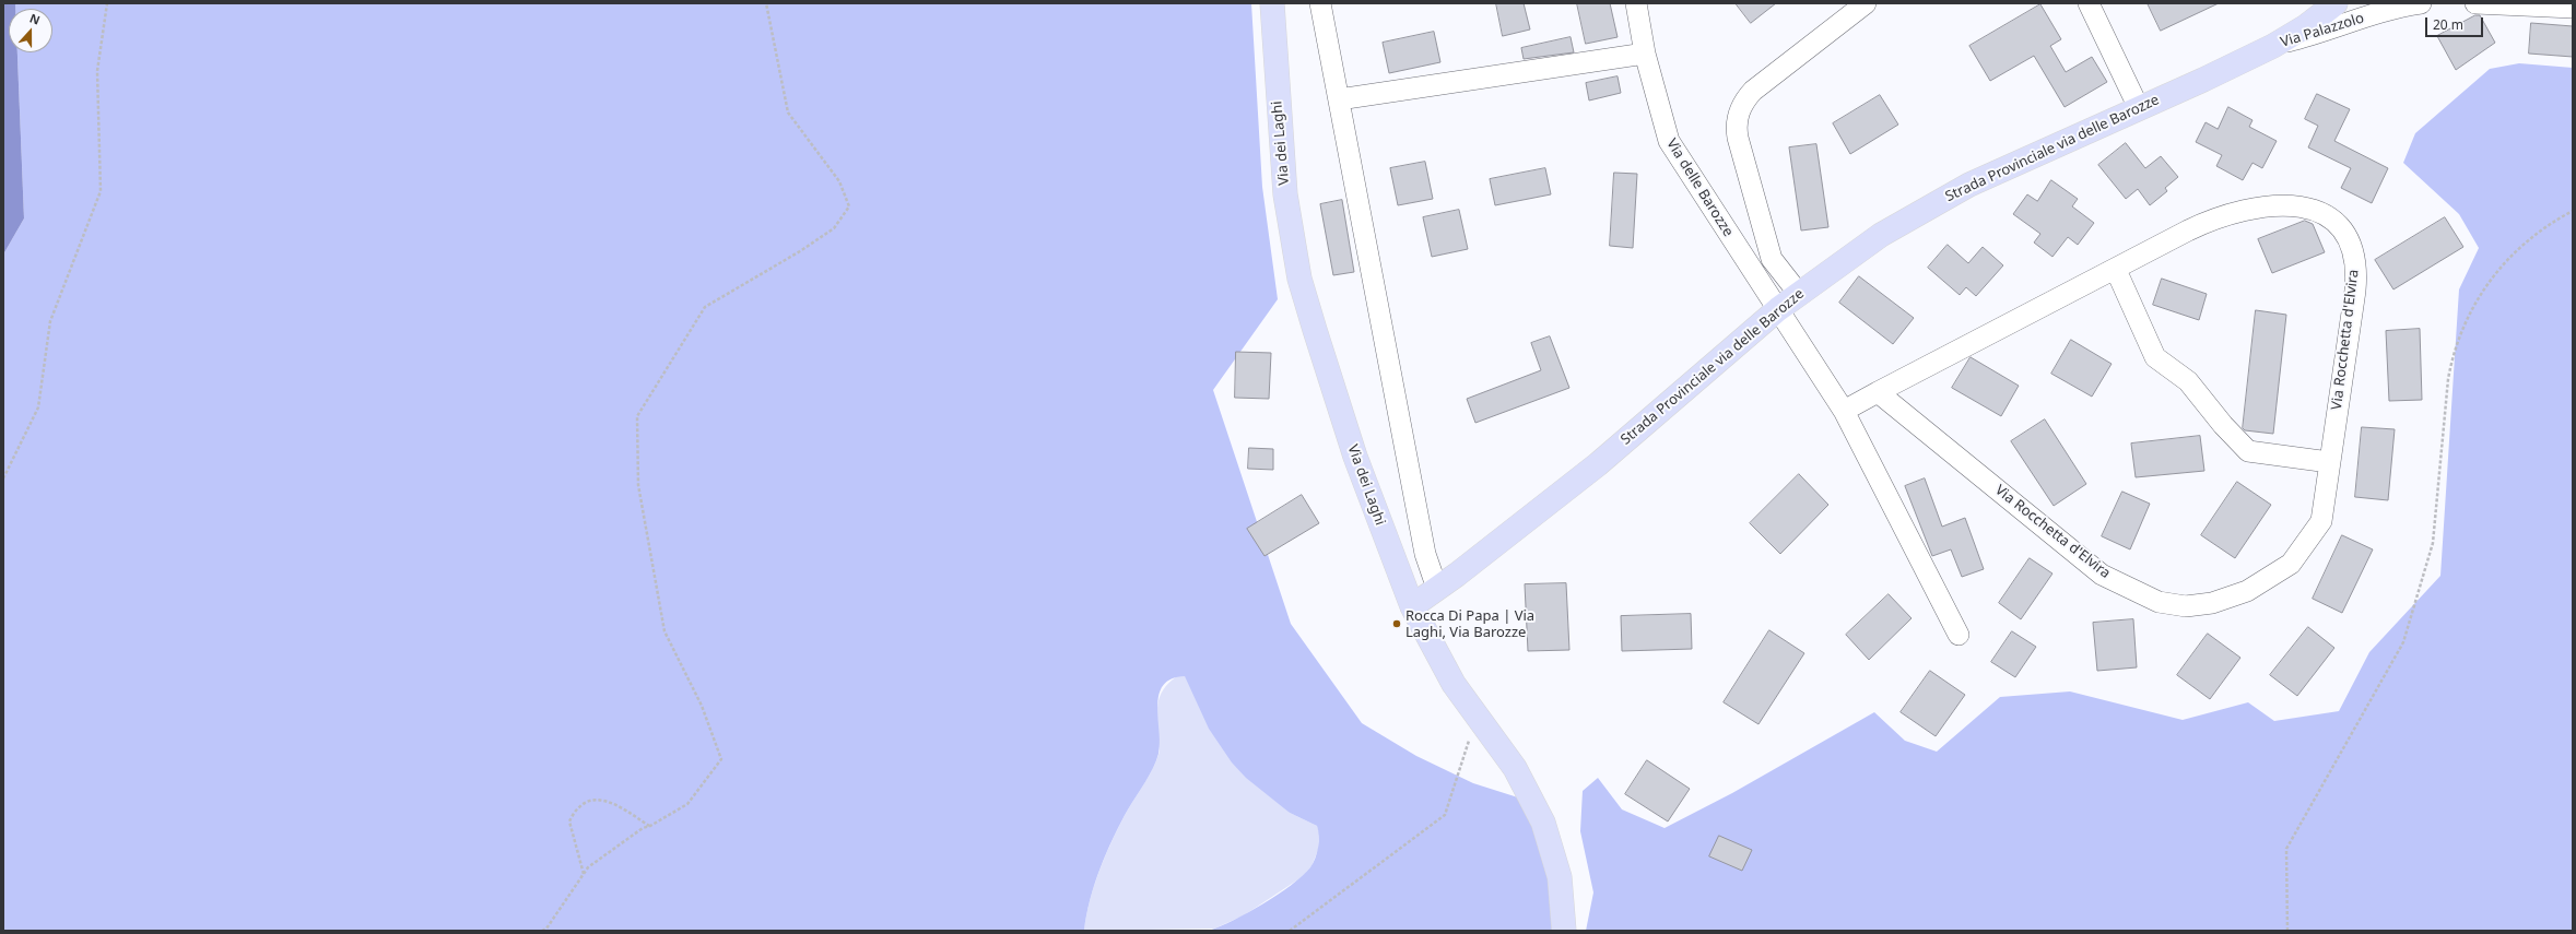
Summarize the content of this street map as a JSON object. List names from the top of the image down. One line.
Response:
{"streets":{"main road":["Via dei Laghi","Strada Provinciale via delle Barozze"],"street":["Via Palazzolo","Via delle Barozze","Via Rocchetta d'Elvira"]},"crossings":[["Via Palazzolo","Strada Provinciale via delle Barozze"],["Via dei Laghi","Strada Provinciale via delle Barozze"],["Strada Provinciale via delle Barozze","Via delle Barozze"]],"places":["Rocca Di Papa | Via Laghi, Via Barozze"],"scale_bar":"20 m","north":"top"}
